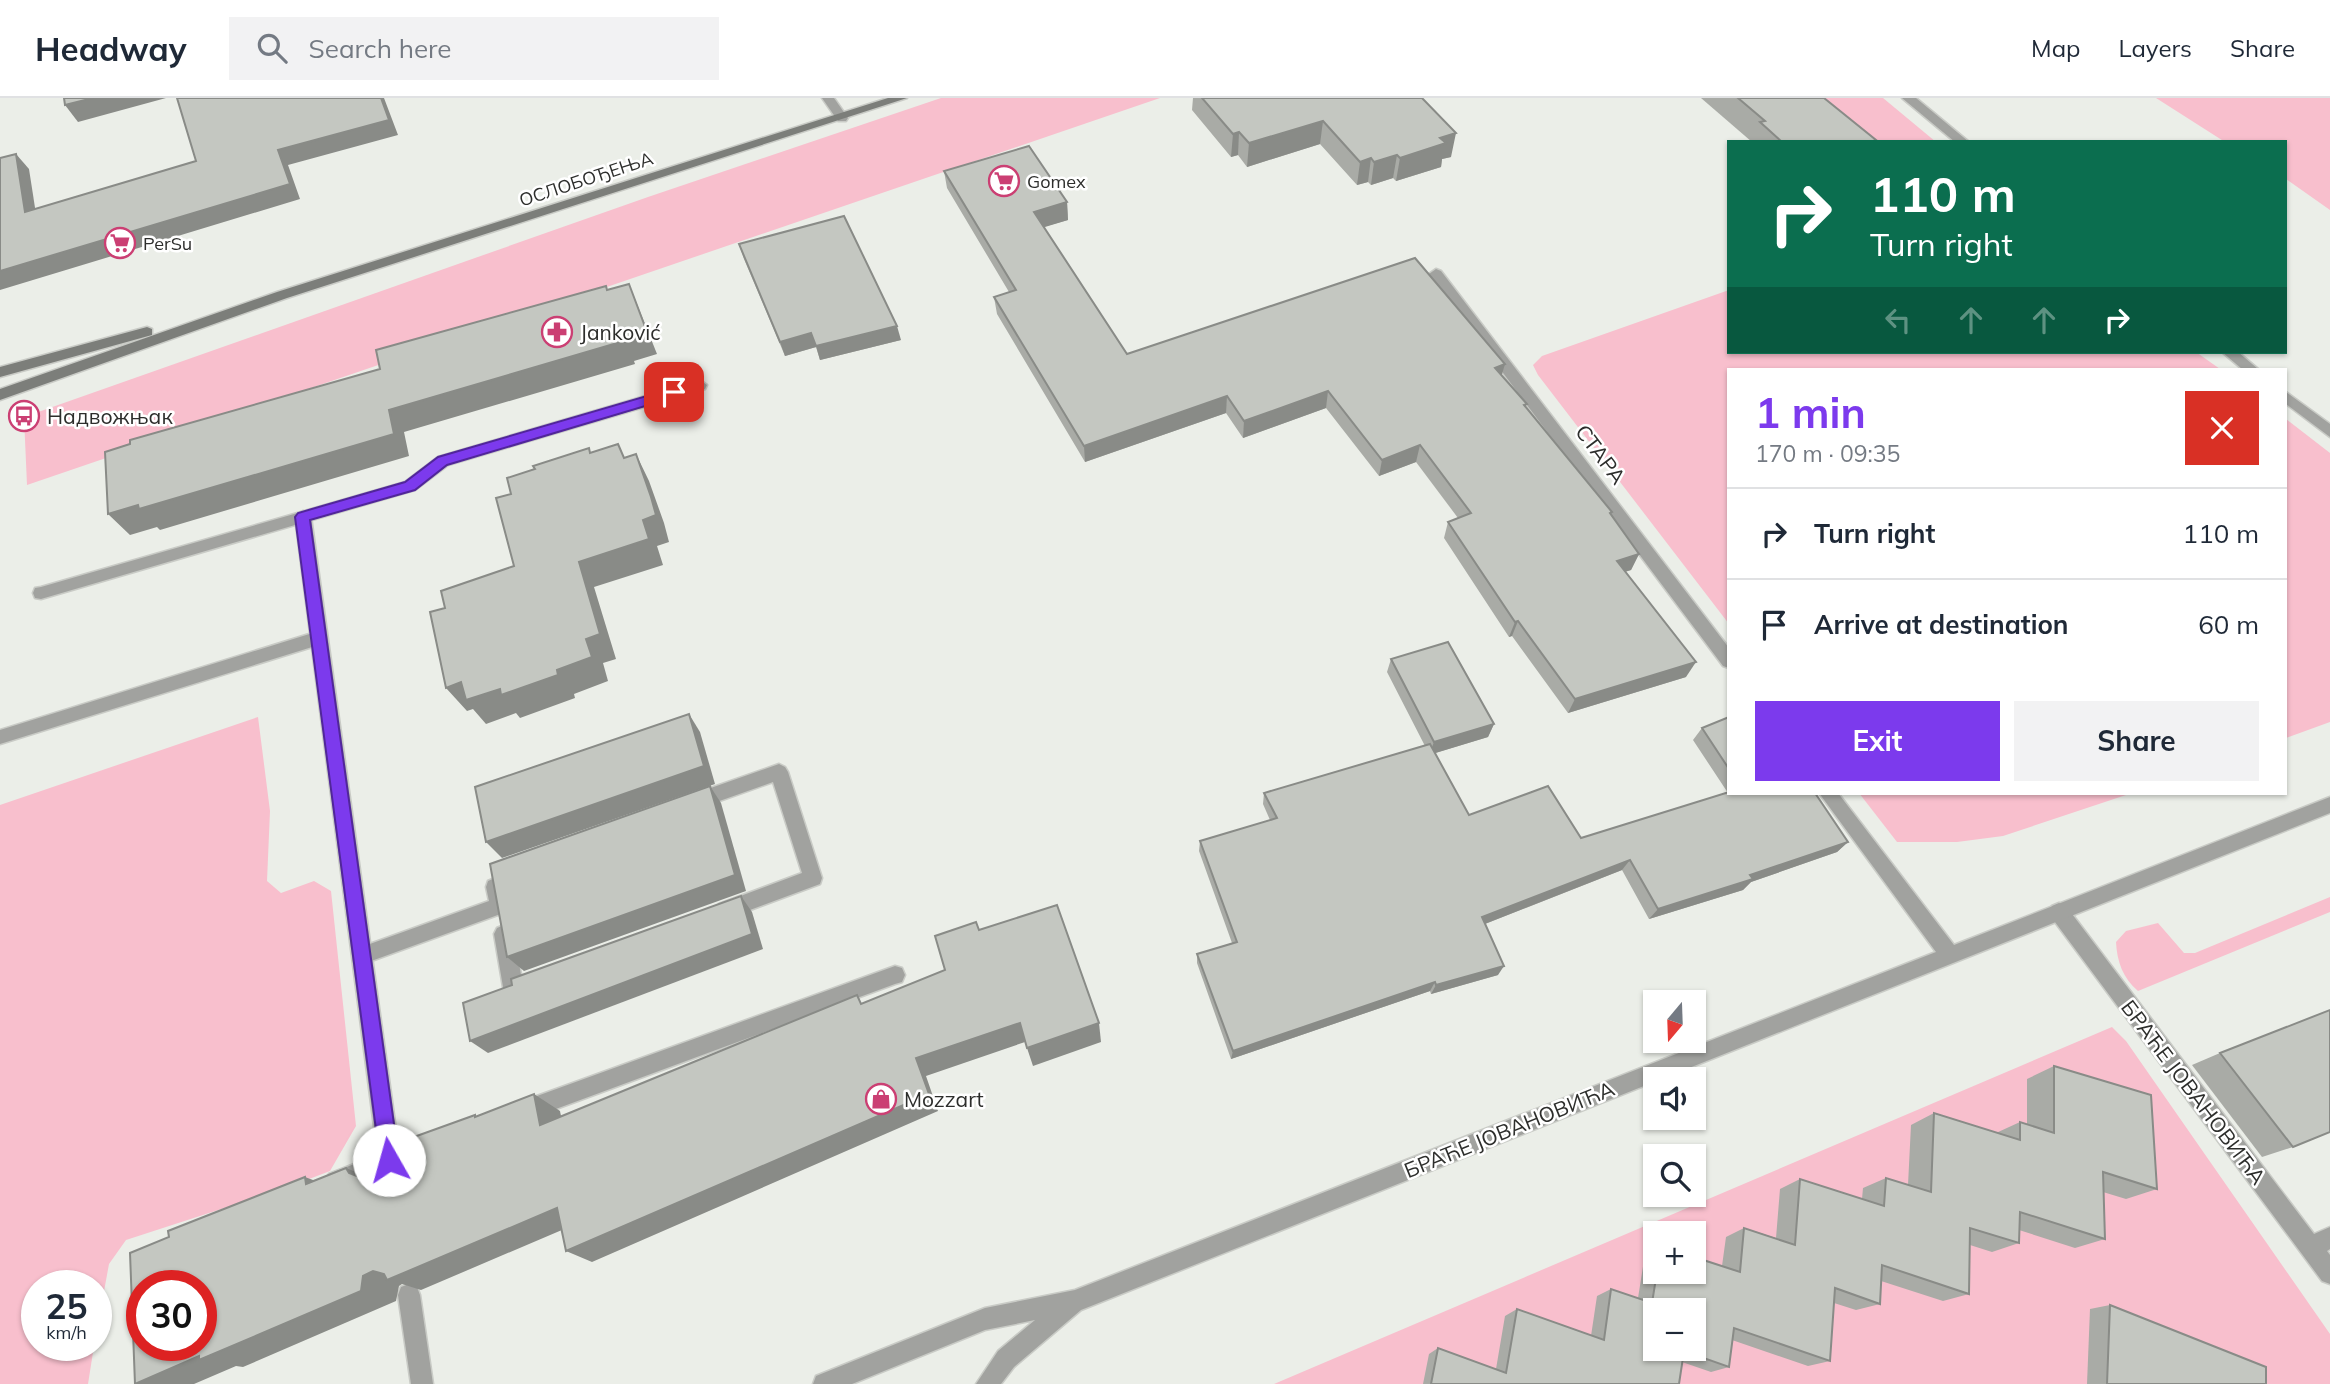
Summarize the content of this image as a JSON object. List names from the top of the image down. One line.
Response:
{"streets":{"street":["ОСЛОБОЂЕЊА","СТАРА","БРАЋЕ ЈОВАНОВИЋА"]},"places":{"supermarket":["Gomex","PerSu"],"pharmacy":["Janković"],"bus stop":["Надвожњак"],"shop":["Mozzart"]},"north":"bottom","page":{"header":"Headway","search":"Search here","nav":["Map","Layers","Share"],"turn":["110 m","Turn right"],"heading":["1 min","170 m · 09:35"],"list":[{"name":"Turn right","value":"110 m"},{"name":"Arrive at destination","value":"60 m"}],"buttons":["Exit","Share"],"map_buttons":["+","−"],"speed":"25 km/h","limit":"30"}}
